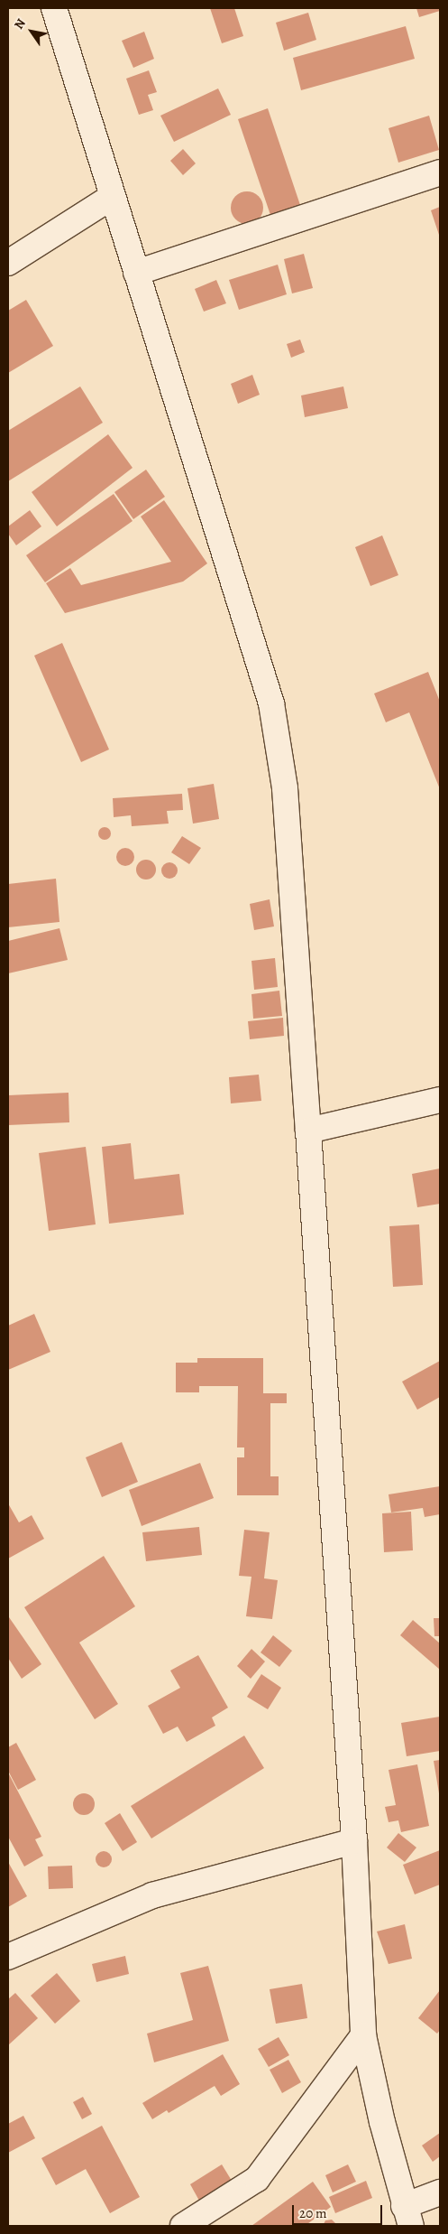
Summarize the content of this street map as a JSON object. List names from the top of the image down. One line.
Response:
{"scale_bar":"20 m","north":"top left"}
